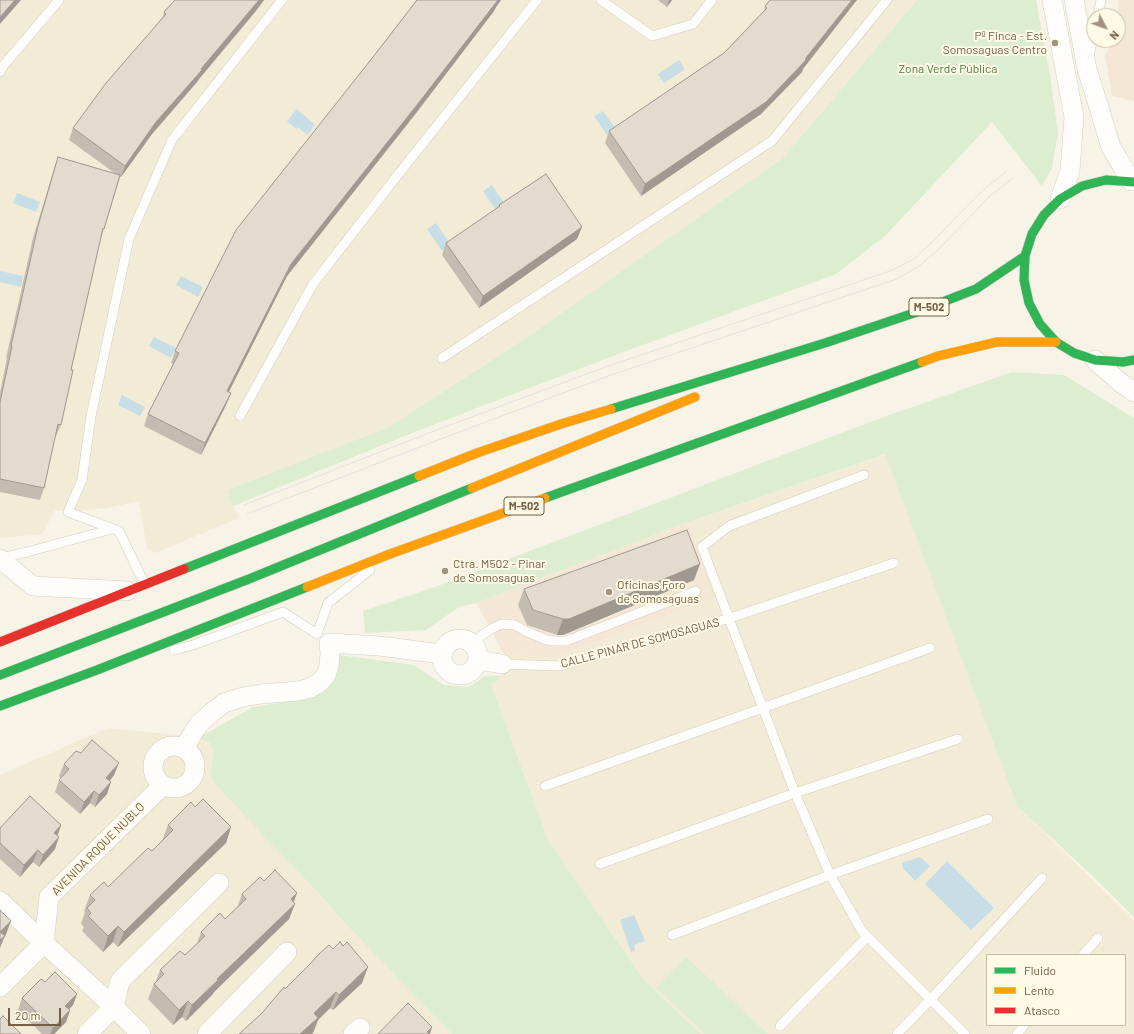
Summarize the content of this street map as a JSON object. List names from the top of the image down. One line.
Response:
{"streets":{"highway":["M-502"],"street":["AVENIDA ROQUE NUBLO"],"lane":["CALLE PINAR DE SOMOSAGUAS"]},"parks":["Zona Verde Pública"],"places":["Pº Finca - Est. Somosaguas Centro","Ctra. M502 - Pinar de Somosaguas","Oficinas Foro de Somosaguas"],"legend":["Fluido","Lento","Atasco"],"scale_bar":"20 m","north":"bottom right"}
